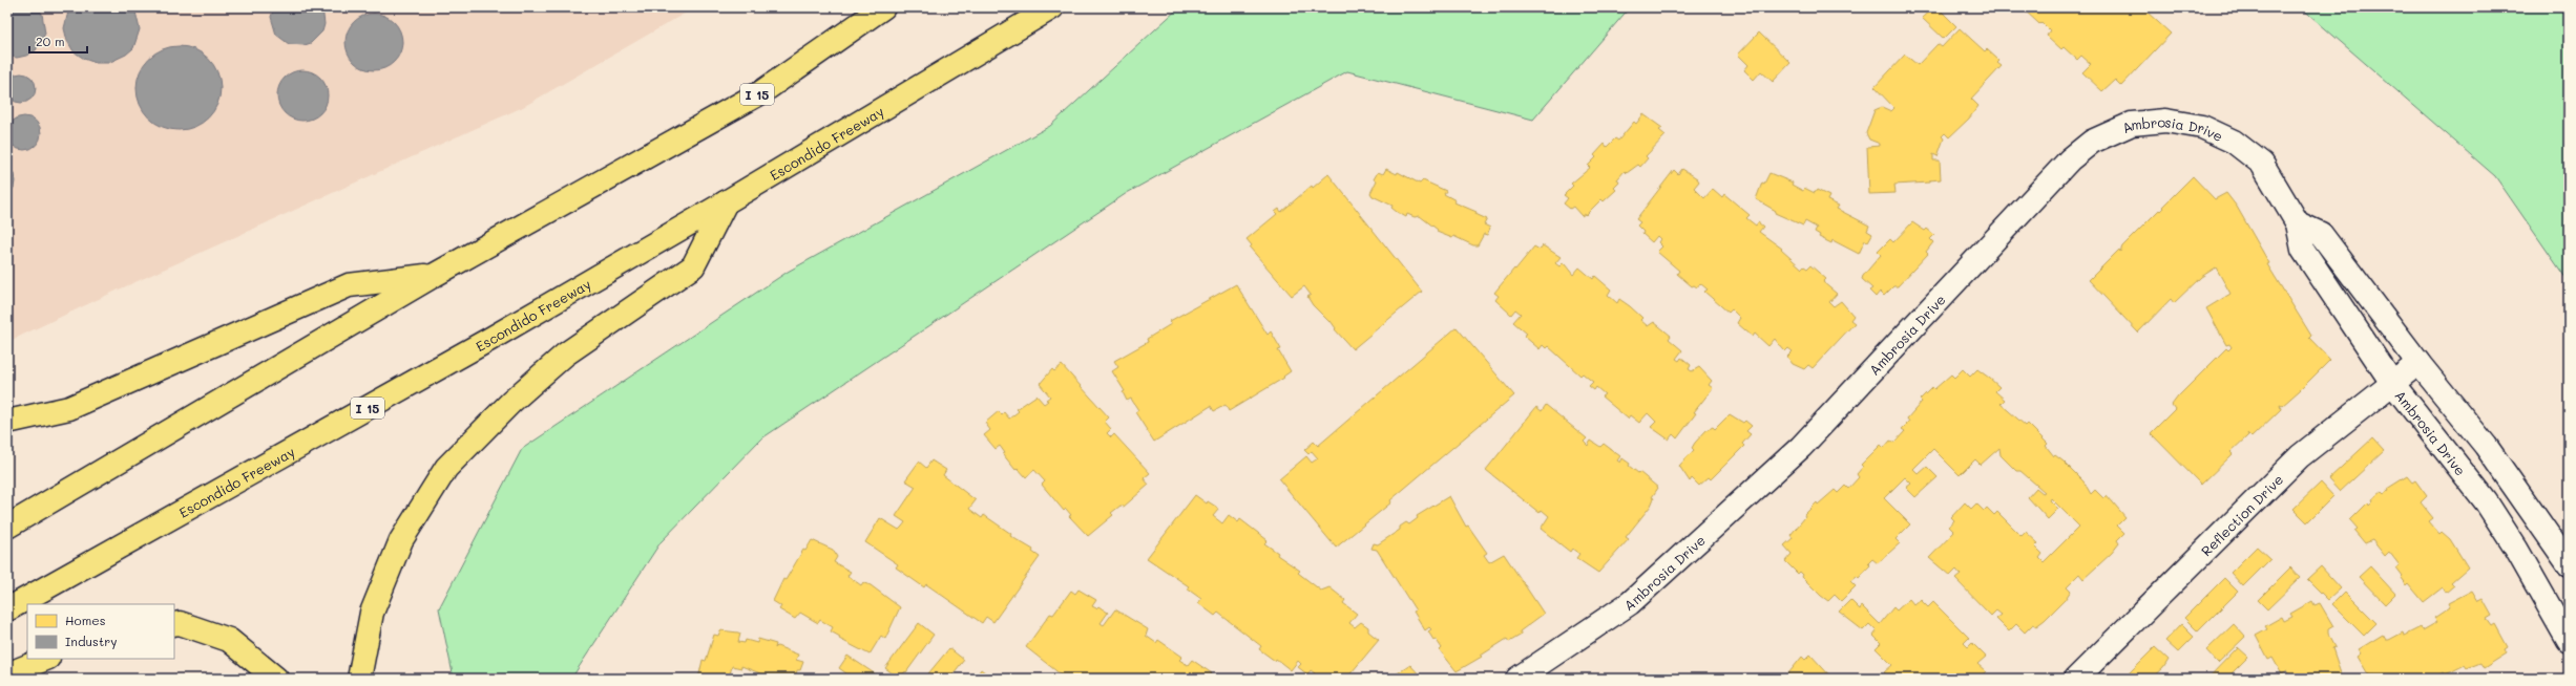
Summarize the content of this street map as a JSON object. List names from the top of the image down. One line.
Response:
{"streets":{"highway":["I 15","Escondido Freeway"],"street":["Ambrosia Drive","Reflection Drive"]},"crossings":[["Ambrosia Drive","Reflection Drive"]],"legend":["Homes","Industry"],"scale_bar":"20 m"}
